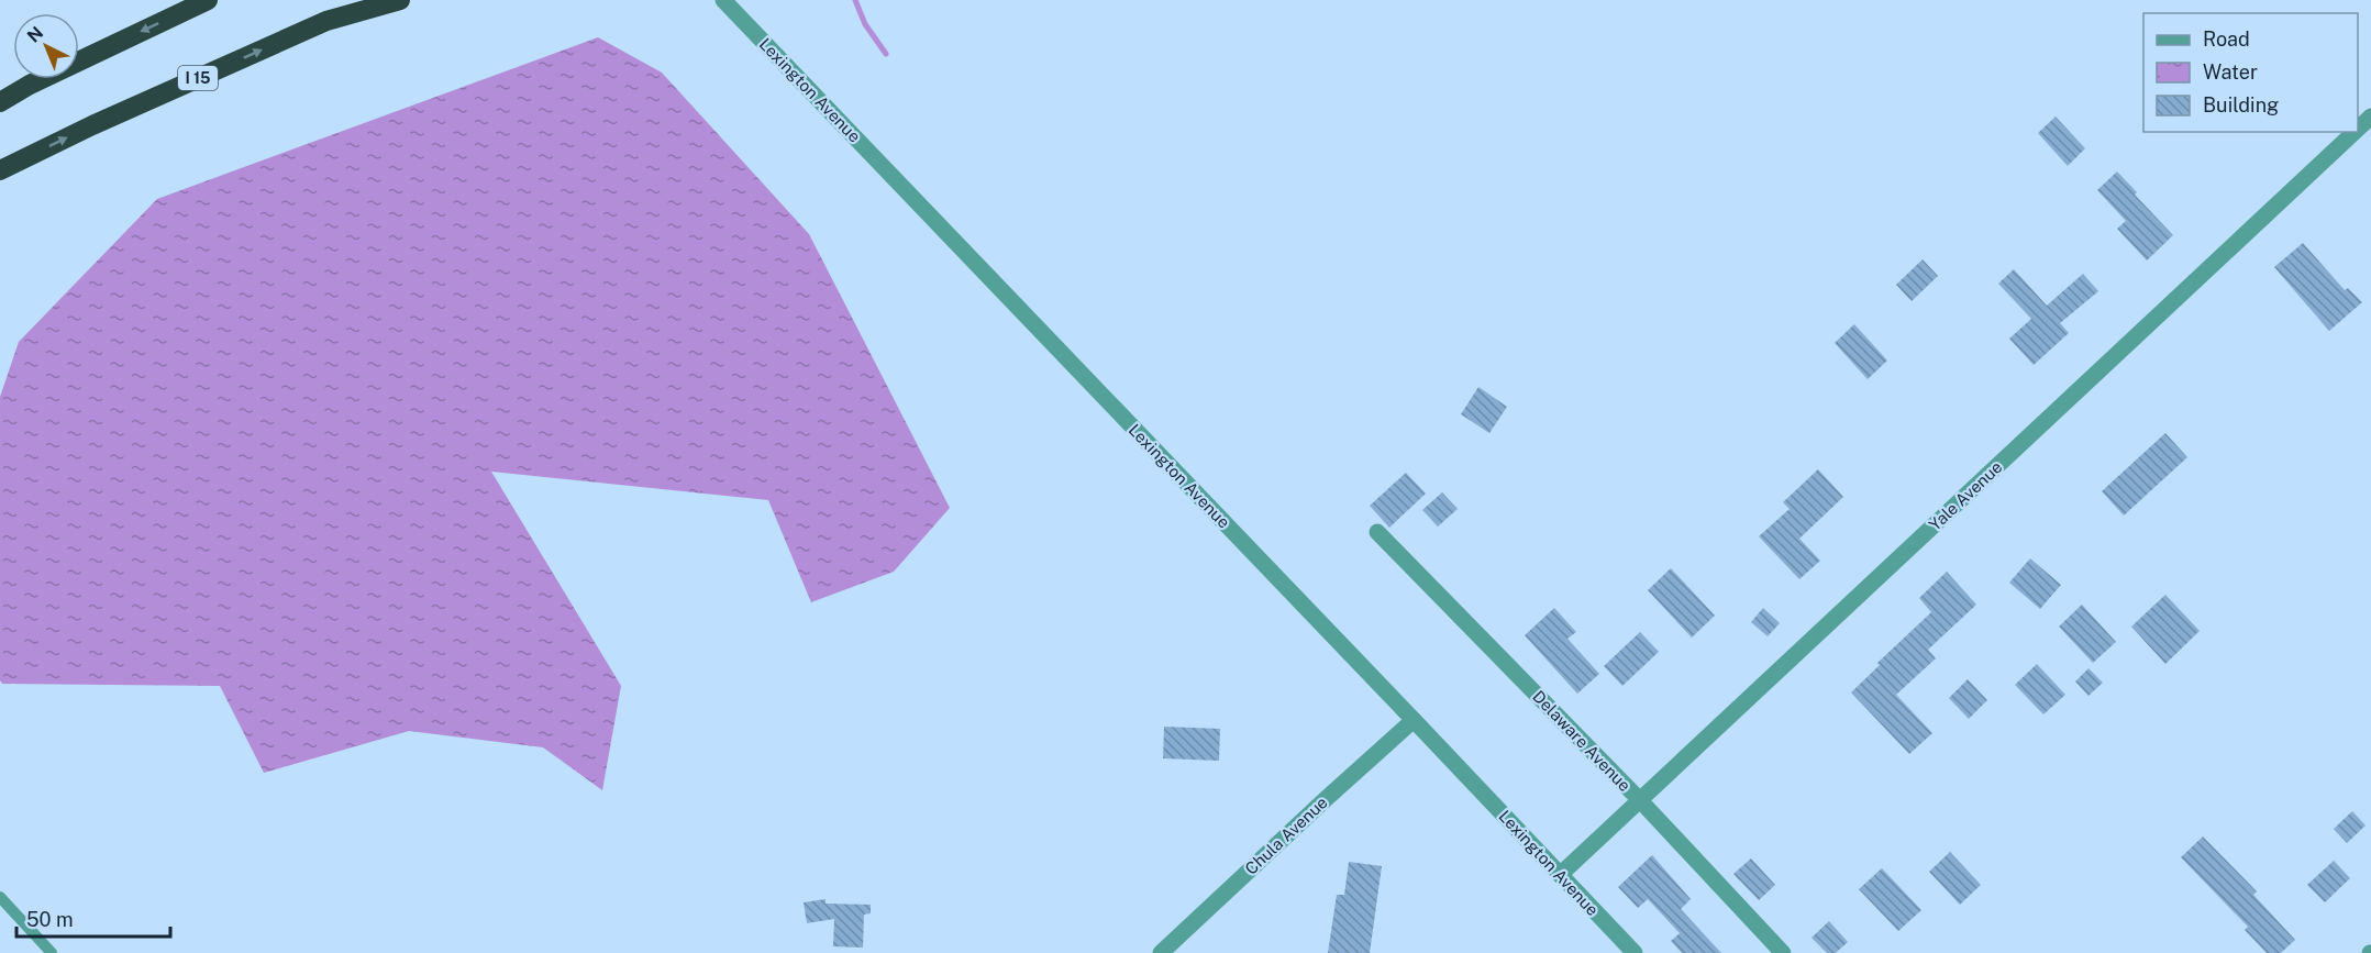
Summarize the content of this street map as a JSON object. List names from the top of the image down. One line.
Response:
{"streets":{"highway":["I 15"],"street":["Lexington Avenue","Yale Avenue","Delaware Avenue","Chula Avenue"]},"crossings":[["Lexington Avenue","Yale Avenue"],["Lexington Avenue","Chula Avenue"],["Yale Avenue","Delaware Avenue"]],"legend":["Road","Water","Building"],"scale_bar":"50 m","north":"top left"}
